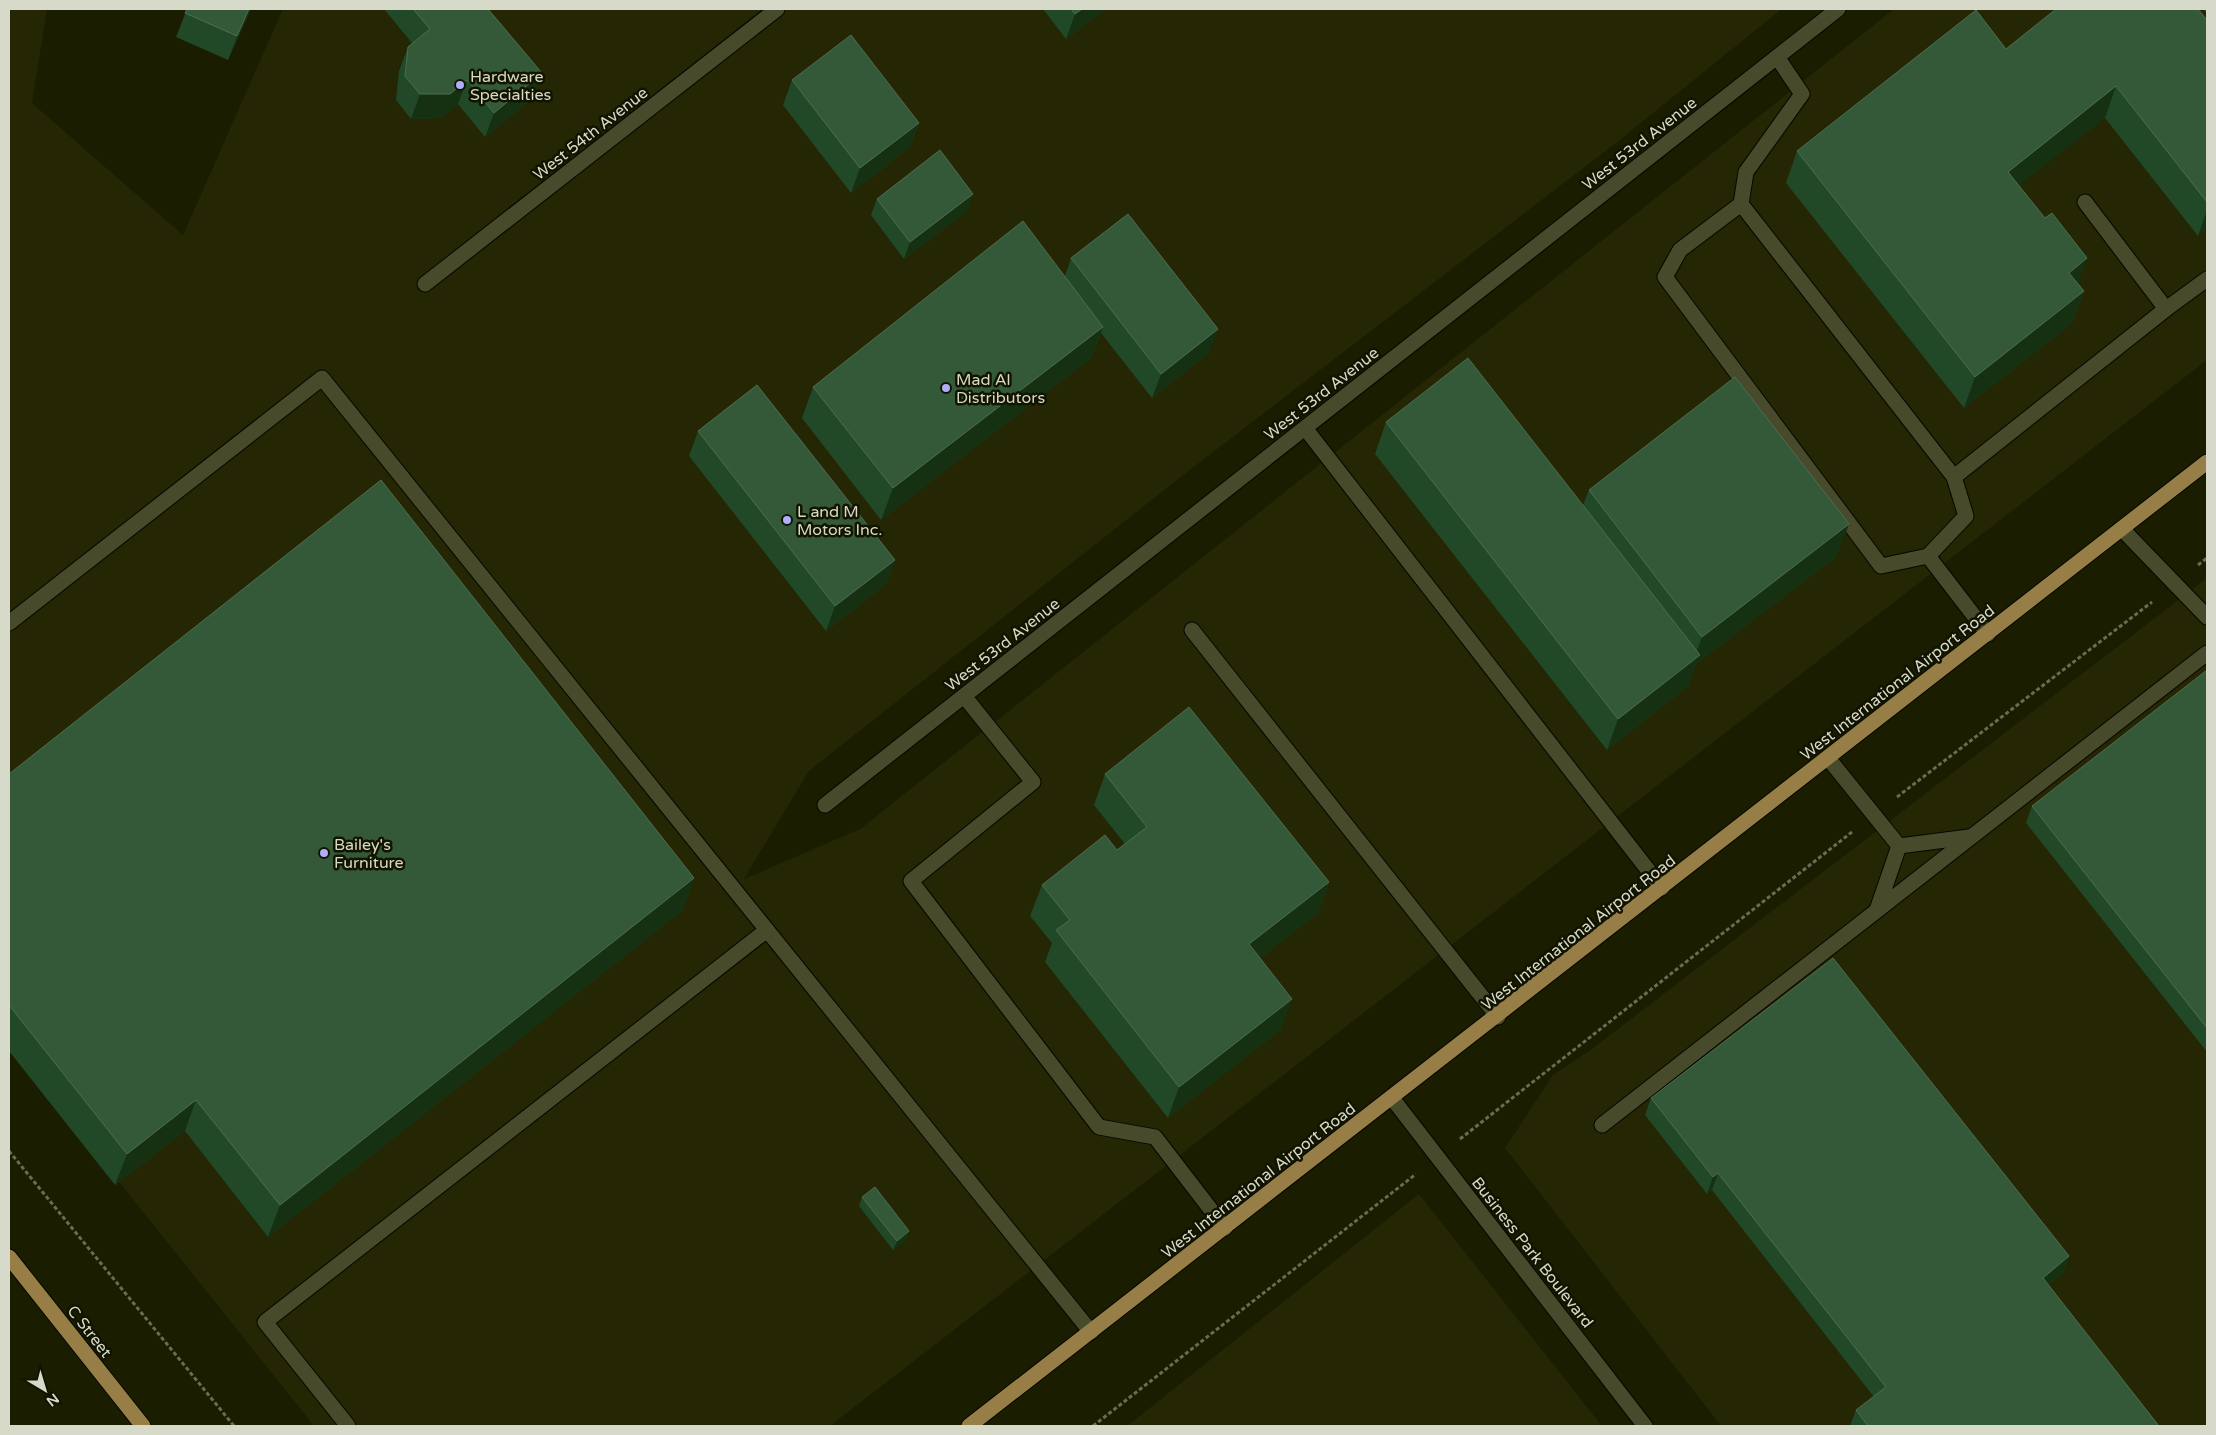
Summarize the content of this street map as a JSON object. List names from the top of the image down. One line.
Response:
{"streets":{"main road":["West International Airport Road","C Street"],"street":["West 54th Avenue","West 53rd Avenue","Business Park Boulevard"]},"crossings":[["West International Airport Road","Business Park Boulevard"]],"places":["Hardware Specialties","Mad Al Distributors","L and M Motors Inc.","Bailey's Furniture"],"north":"bottom right"}
